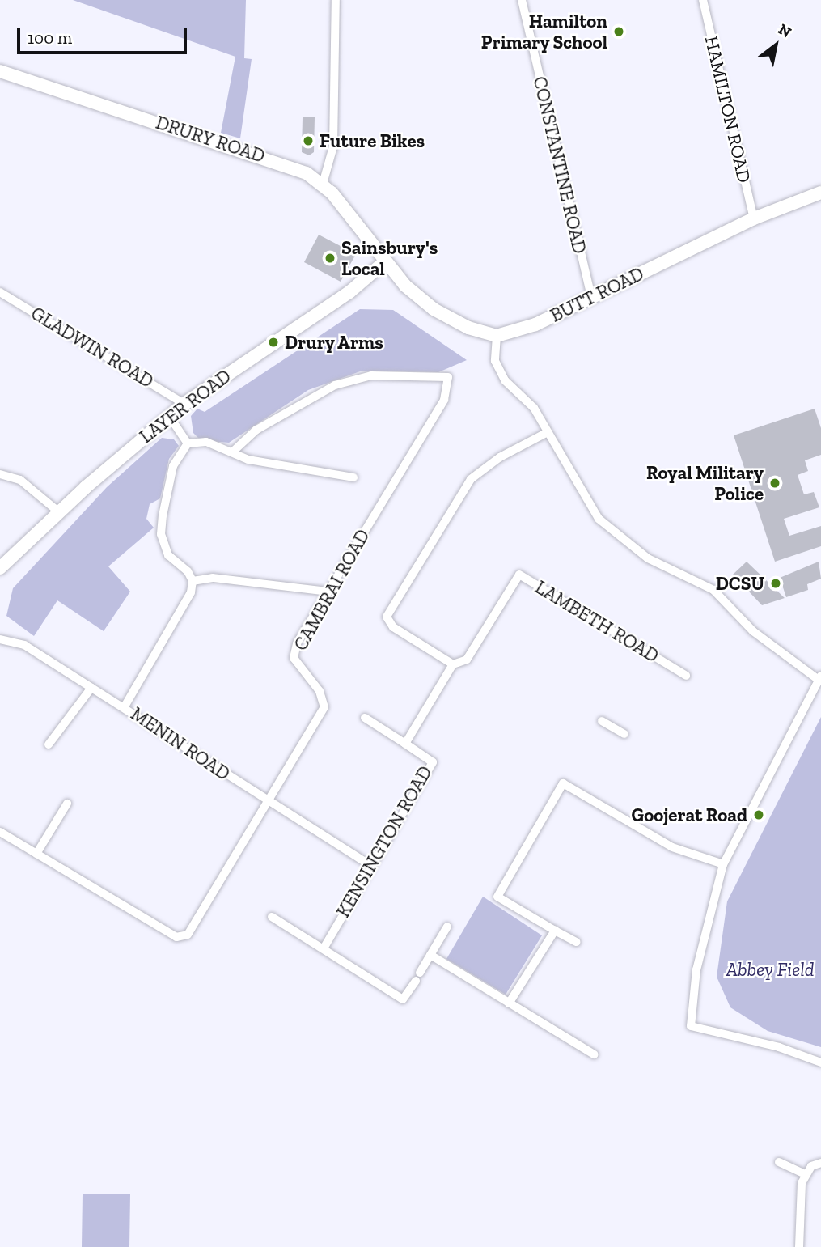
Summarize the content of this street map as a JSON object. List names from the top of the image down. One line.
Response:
{"streets":{"main road":["DRURY ROAD","BUTT ROAD","LAYER ROAD"],"street":["HAMILTON ROAD","CONSTANTINE ROAD","GLADWIN ROAD","CAMBRAI ROAD","LAMBETH ROAD","MENIN ROAD","KENSINGTON ROAD"]},"crossings":[["HAMILTON ROAD","BUTT ROAD"],["DRURY ROAD","LAYER ROAD"],["CONSTANTINE ROAD","BUTT ROAD"],["GLADWIN ROAD","LAYER ROAD"],["CAMBRAI ROAD","MENIN ROAD"],["LAMBETH ROAD","KENSINGTON ROAD"],["MENIN ROAD","KENSINGTON ROAD"]],"parks":["Abbey Field"],"places":["Hamilton Primary School","Future Bikes","Sainsbury's Local","Drury Arms","Royal Military Police","DCSU","Goojerat Road"],"scale_bar":"100 m","north":"top right"}
